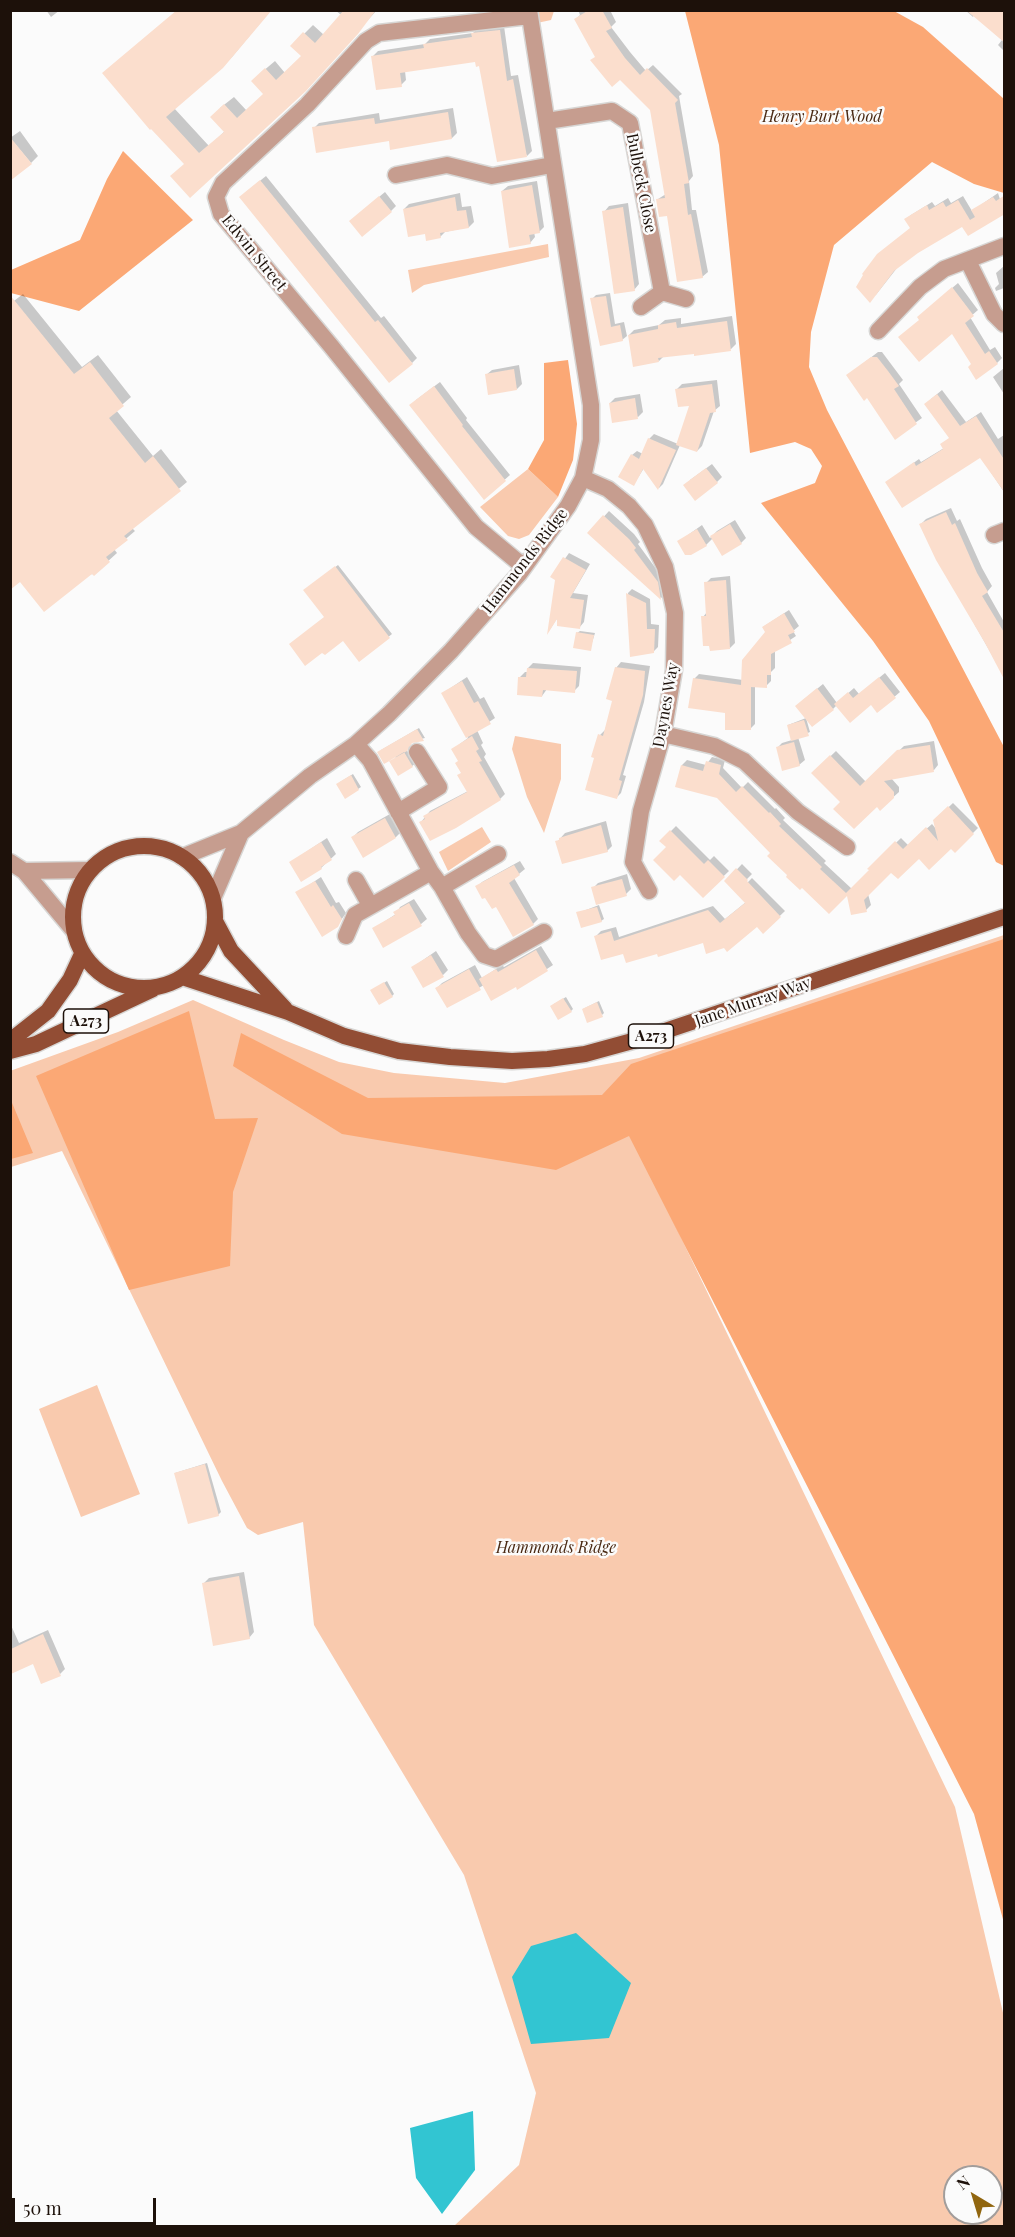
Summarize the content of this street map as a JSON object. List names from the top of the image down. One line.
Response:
{"streets":{"main road":["Jane Murray Way","A273"],"street":["Bulbeck Close","Edwin Street","Hammonds Ridge","Daynes Way"]},"crossings":[["Bulbeck Close","Hammonds Ridge"],["Edwin Street","Hammonds Ridge"],["Hammonds Ridge","Daynes Way"],["Hammonds Ridge","Jane Murray Way"],["Hammonds Ridge","A273"],["Jane Murray Way","A273"]],"parks":["Henry Burt Wood","Hammonds Ridge"],"scale_bar":"50 m","north":"top left"}
